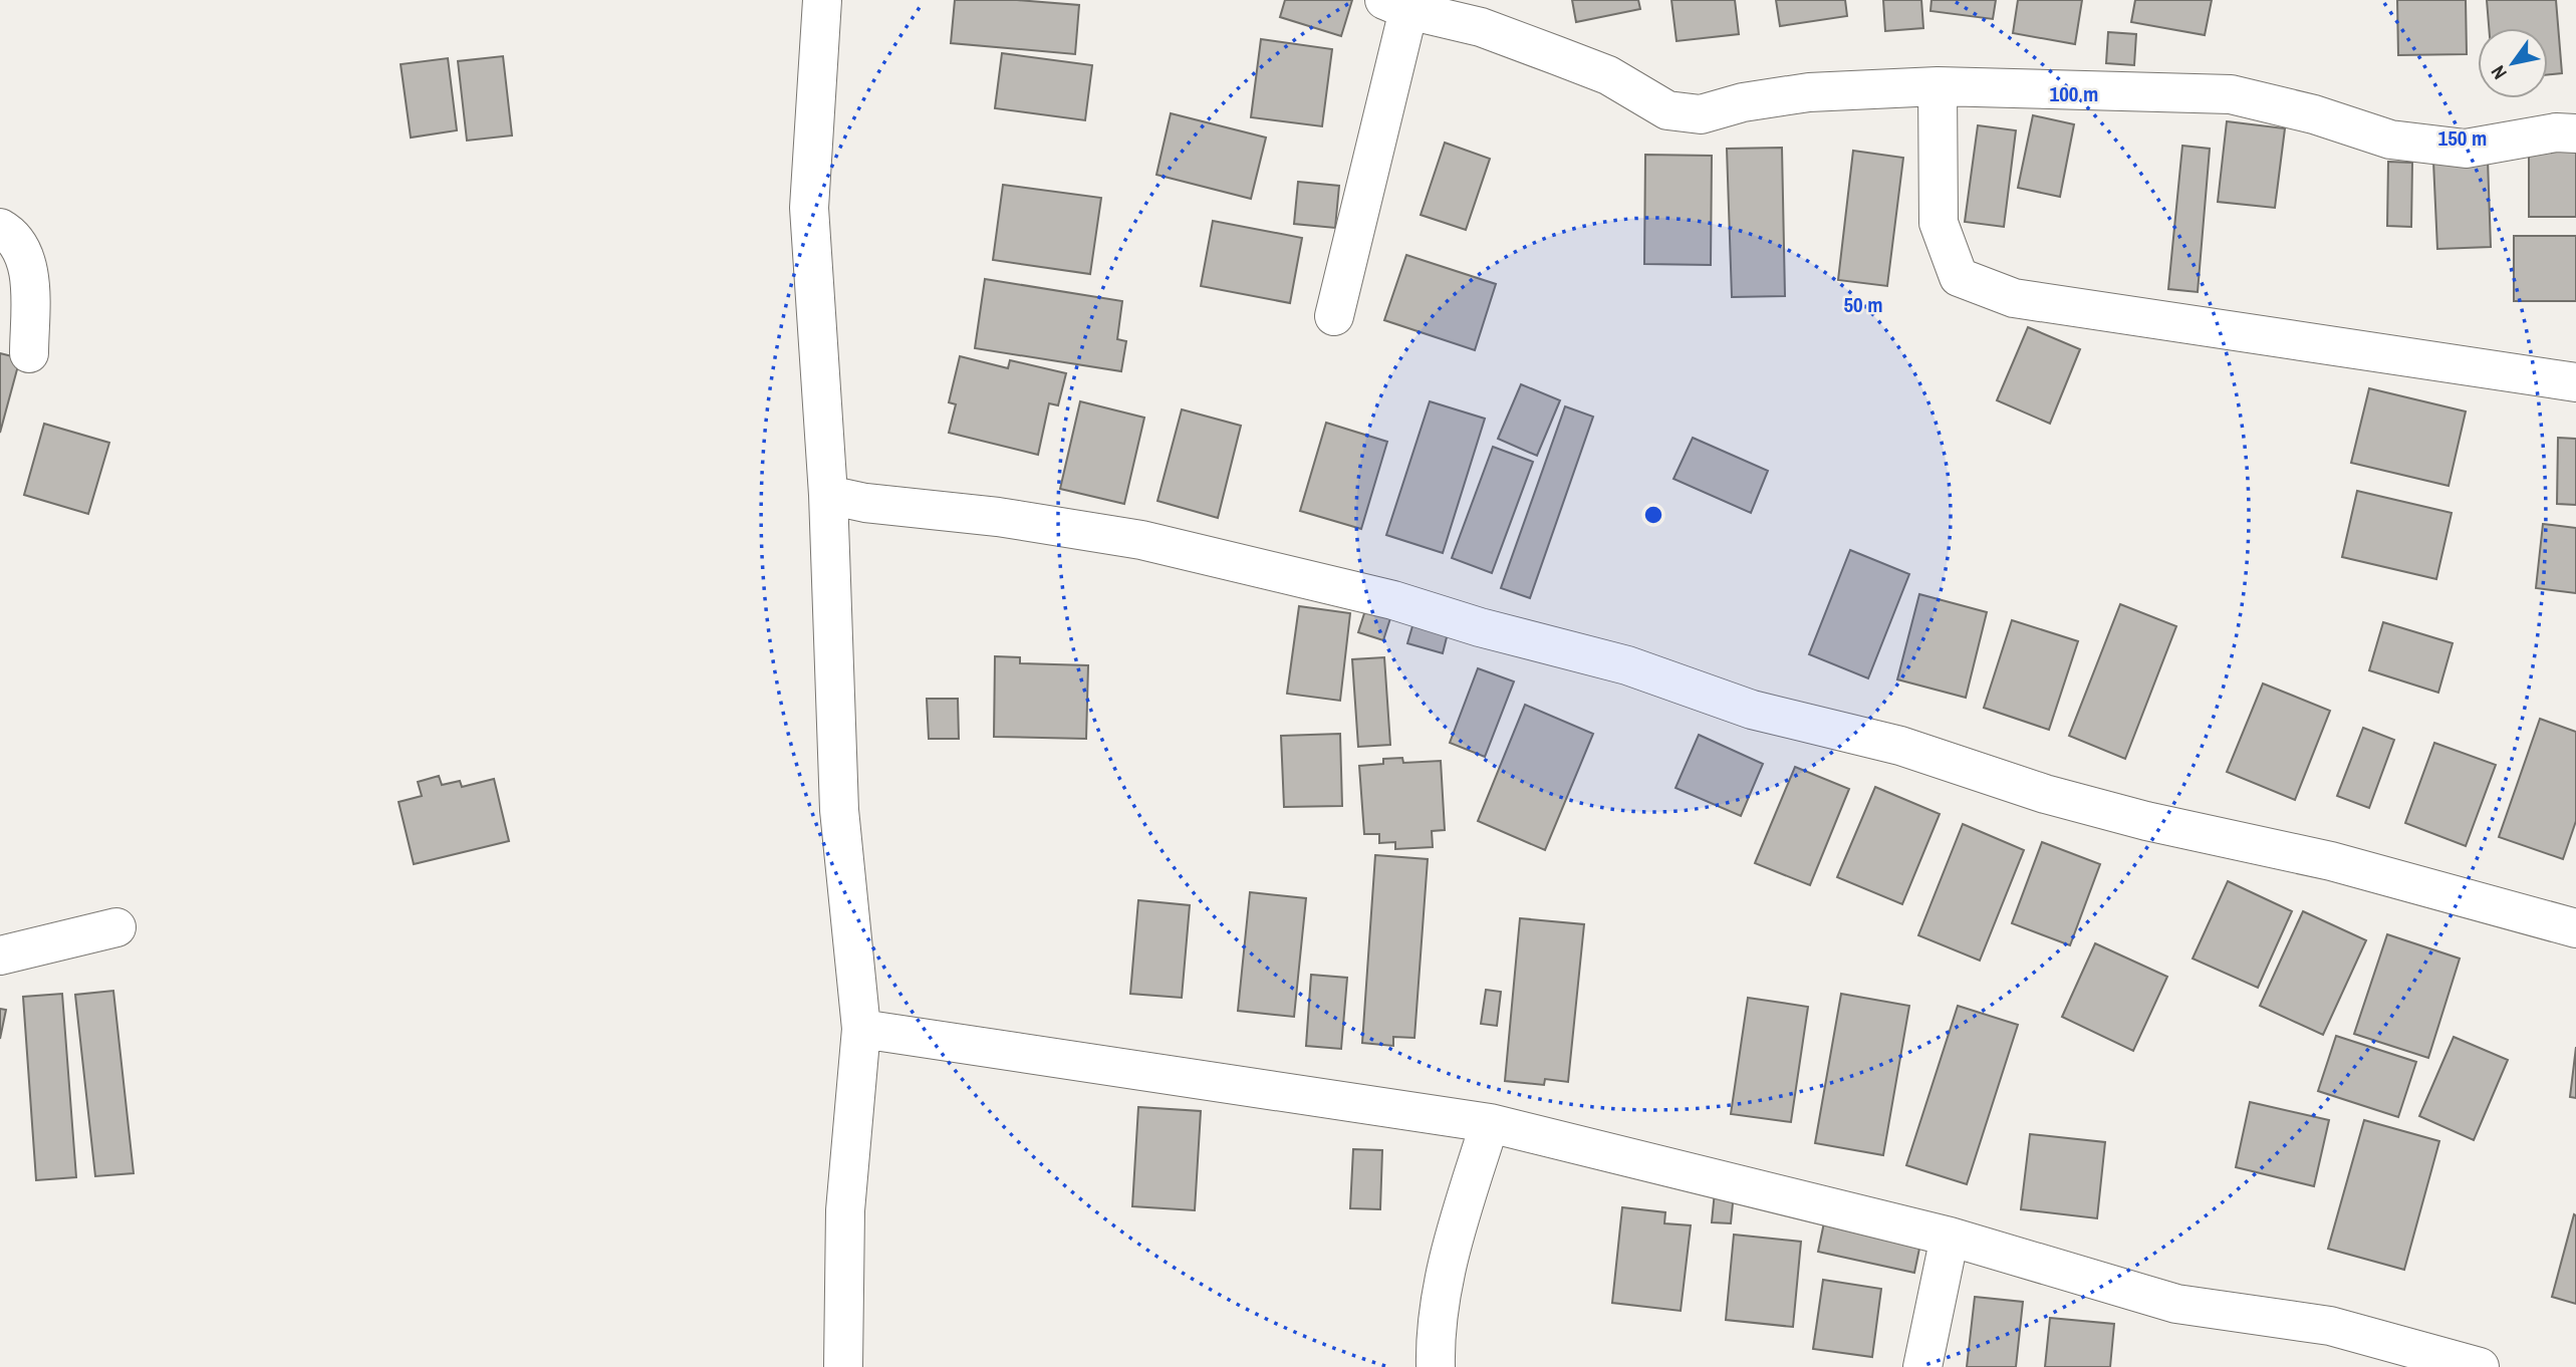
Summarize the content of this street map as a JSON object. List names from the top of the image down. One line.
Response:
{"north":"bottom left","rings":["100 m","150 m","50 m"]}
